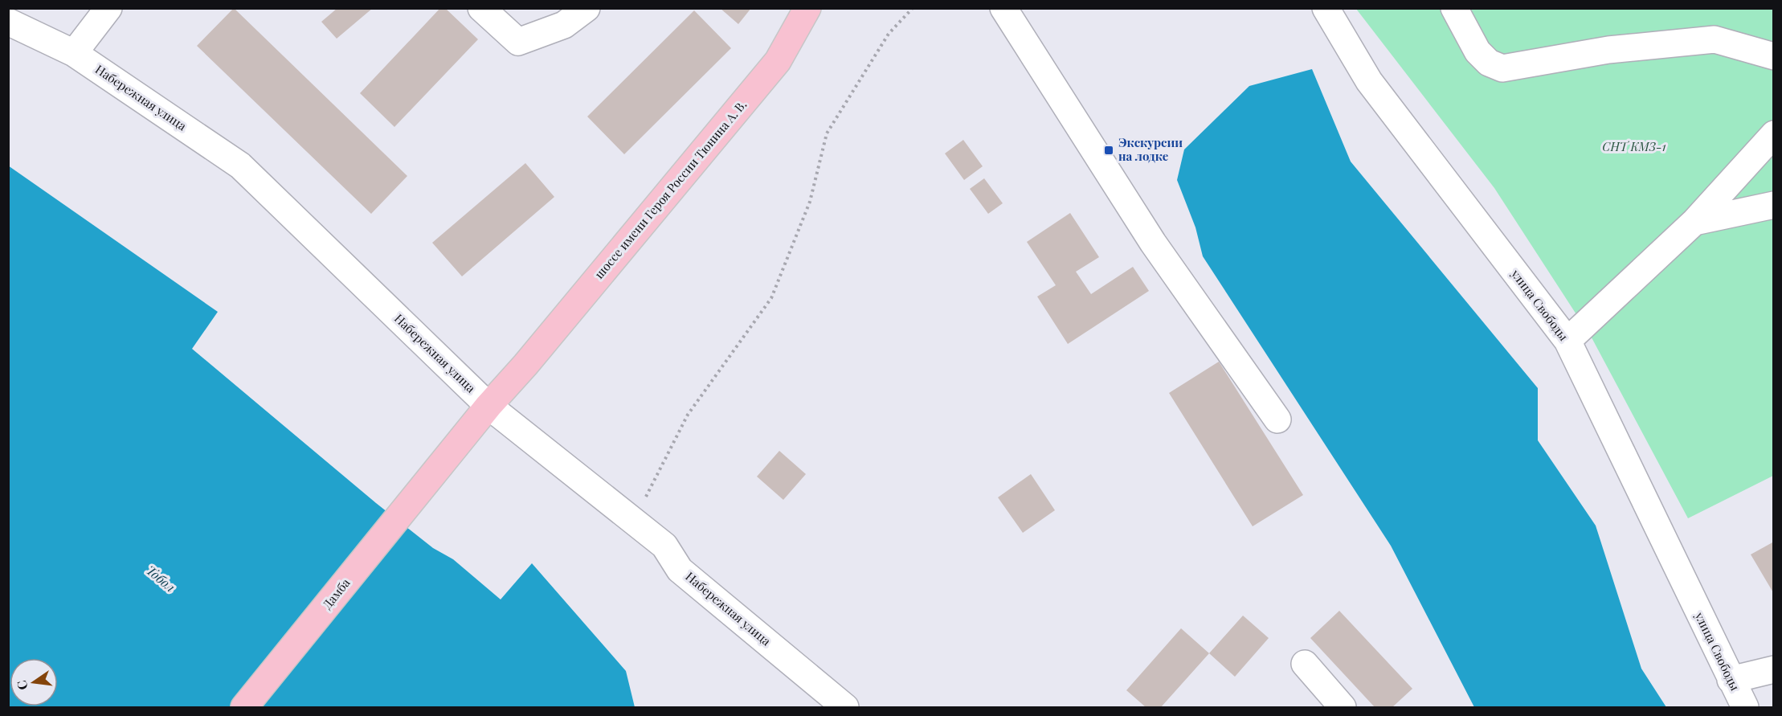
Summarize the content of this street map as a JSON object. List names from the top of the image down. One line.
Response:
{"streets":{"main road":["шоссе имени Героя России Тюнина А. В.","Дамба"],"street":["Набережная улица","улица Свободы"]},"crossings":[["Набережная улица","шоссе имени Героя России Тюнина А. В."],["Набережная улица","Дамба"],["шоссе имени Героя России Тюнина А. В.","Дамба"]],"water":["Тобол"],"parks":["СНТ КМЗ-1"],"places":{"transit":["Экскурсии на лодке"]},"north":"left"}
